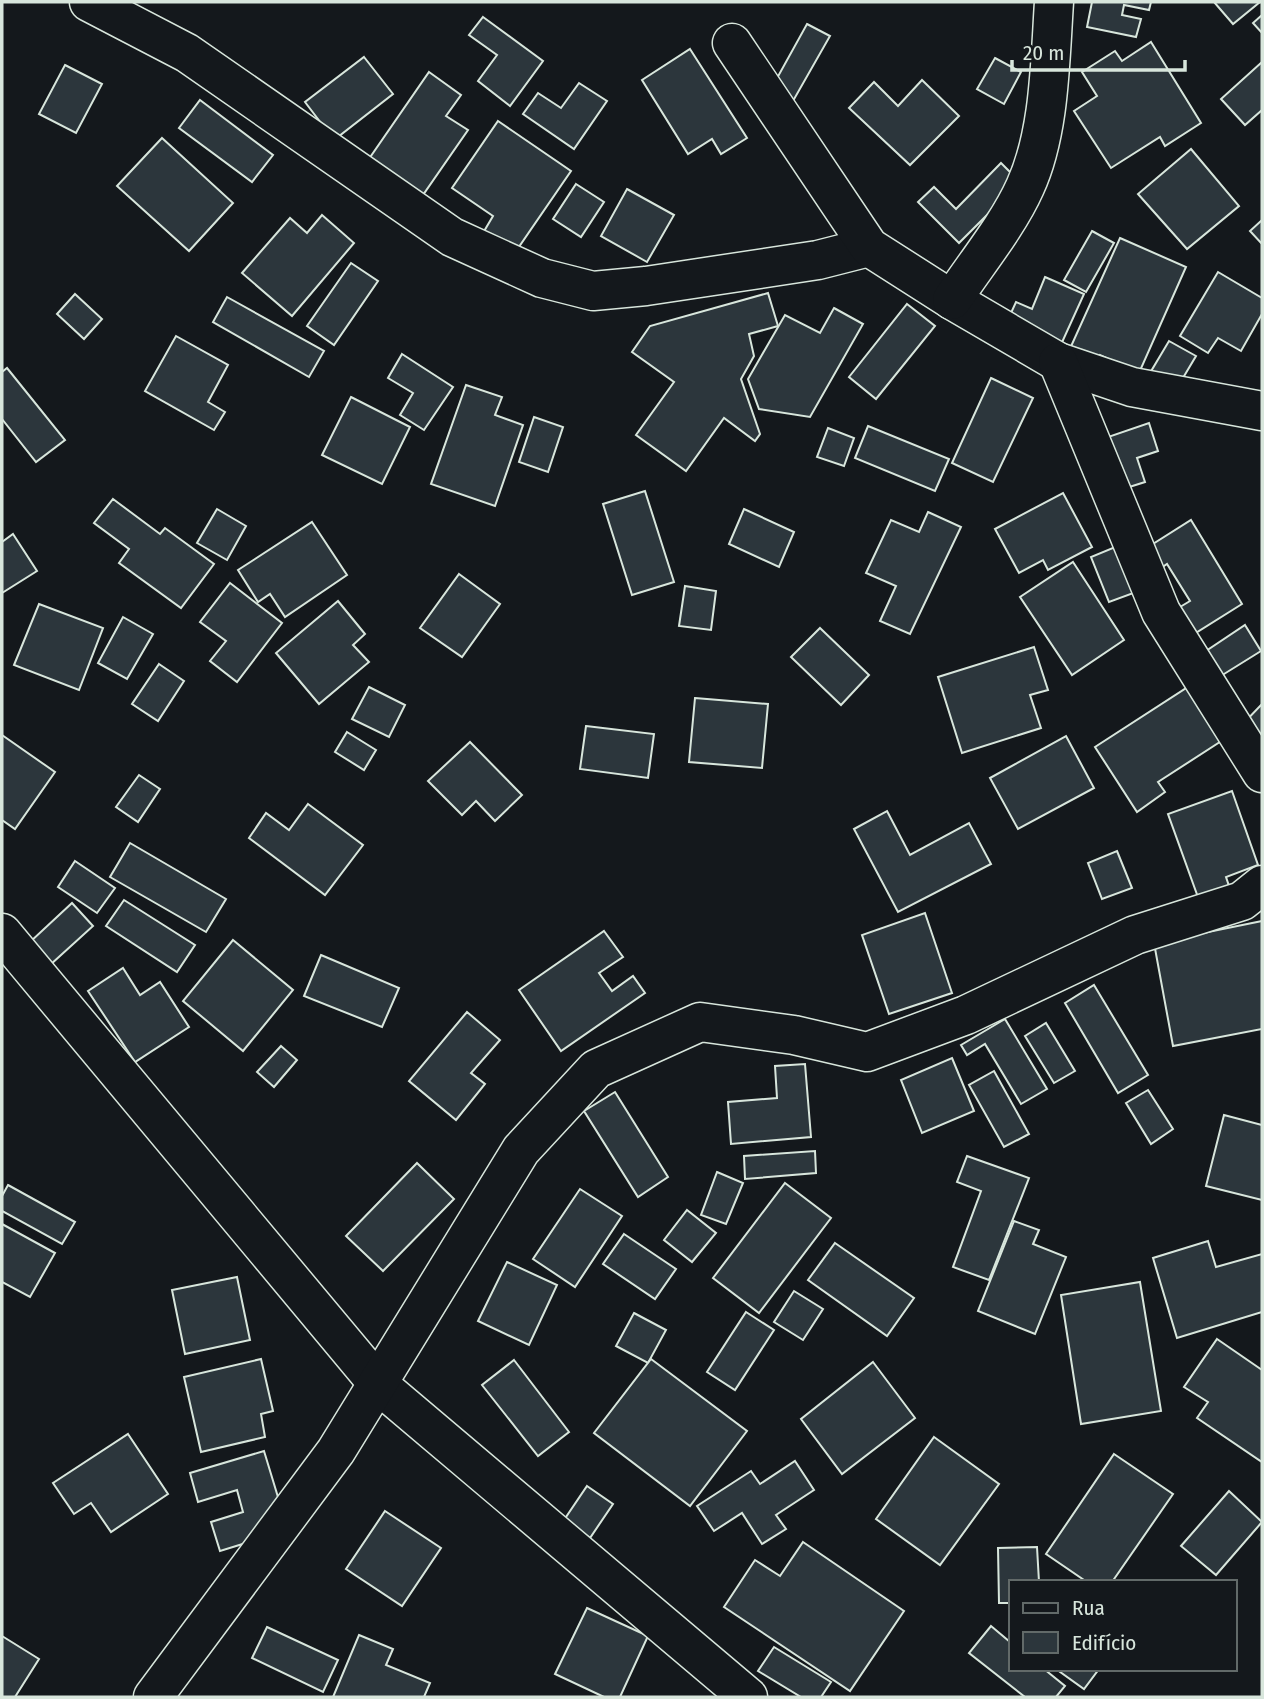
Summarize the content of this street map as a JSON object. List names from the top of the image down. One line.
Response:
{"legend":["Rua","Edifício"],"scale_bar":"20 m"}
